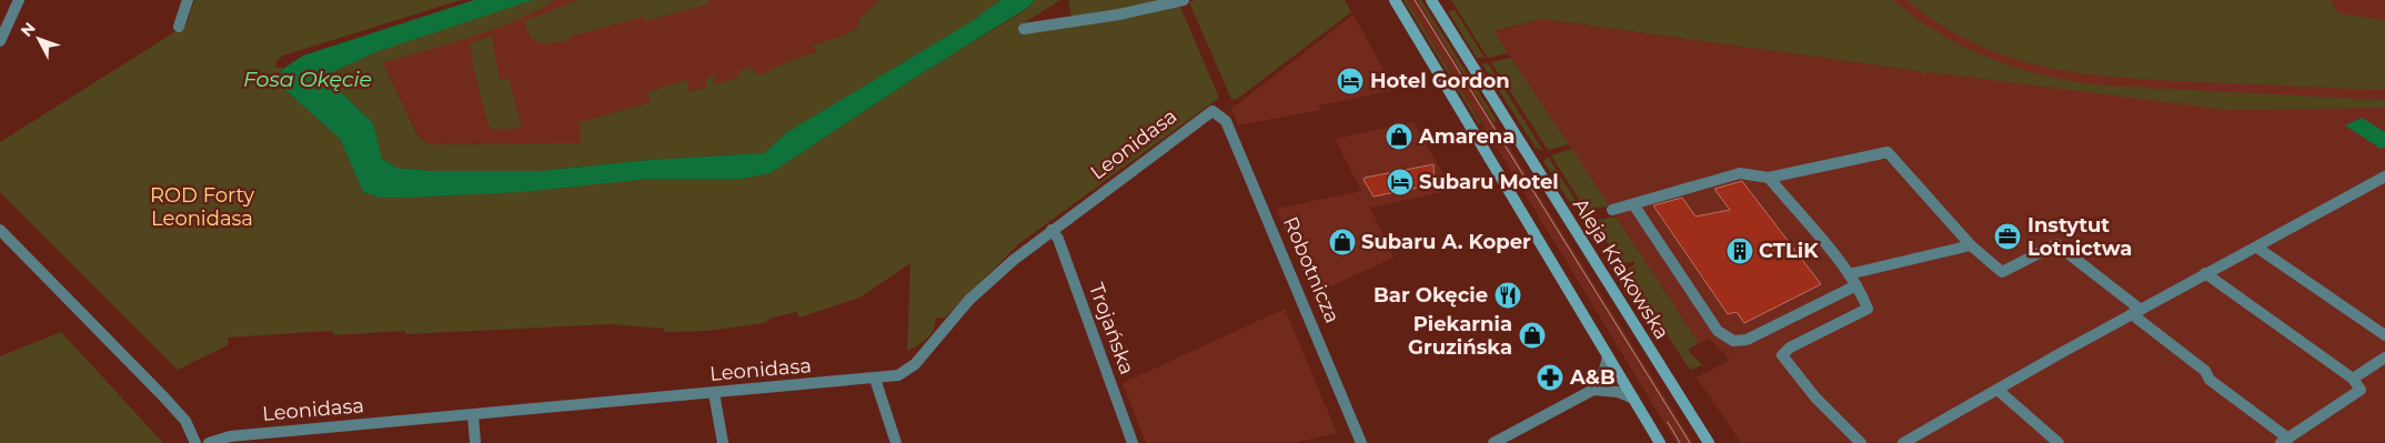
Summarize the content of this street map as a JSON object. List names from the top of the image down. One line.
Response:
{"streets":{"main road":["Aleja Krakowska"],"street":["Leonidasa","Robotnicza","Trojańska"]},"crossings":[["Leonidasa","Robotnicza"],["Leonidasa","Trojańska"]],"water":["Fosa Okęcie"],"parks":["ROD Forty Leonidasa"],"places":{"hotel":["Hotel Gordon","Subaru Motel"],"shop":["Amarena","Subaru A. Koper","Piekarnia Gruzińska"],"office":["Instytut Lotnictwa"],"building":["CTLiK"],"restaurant":["Bar Okęcie"],"pharmacy":["A&B"]},"north":"top left"}
